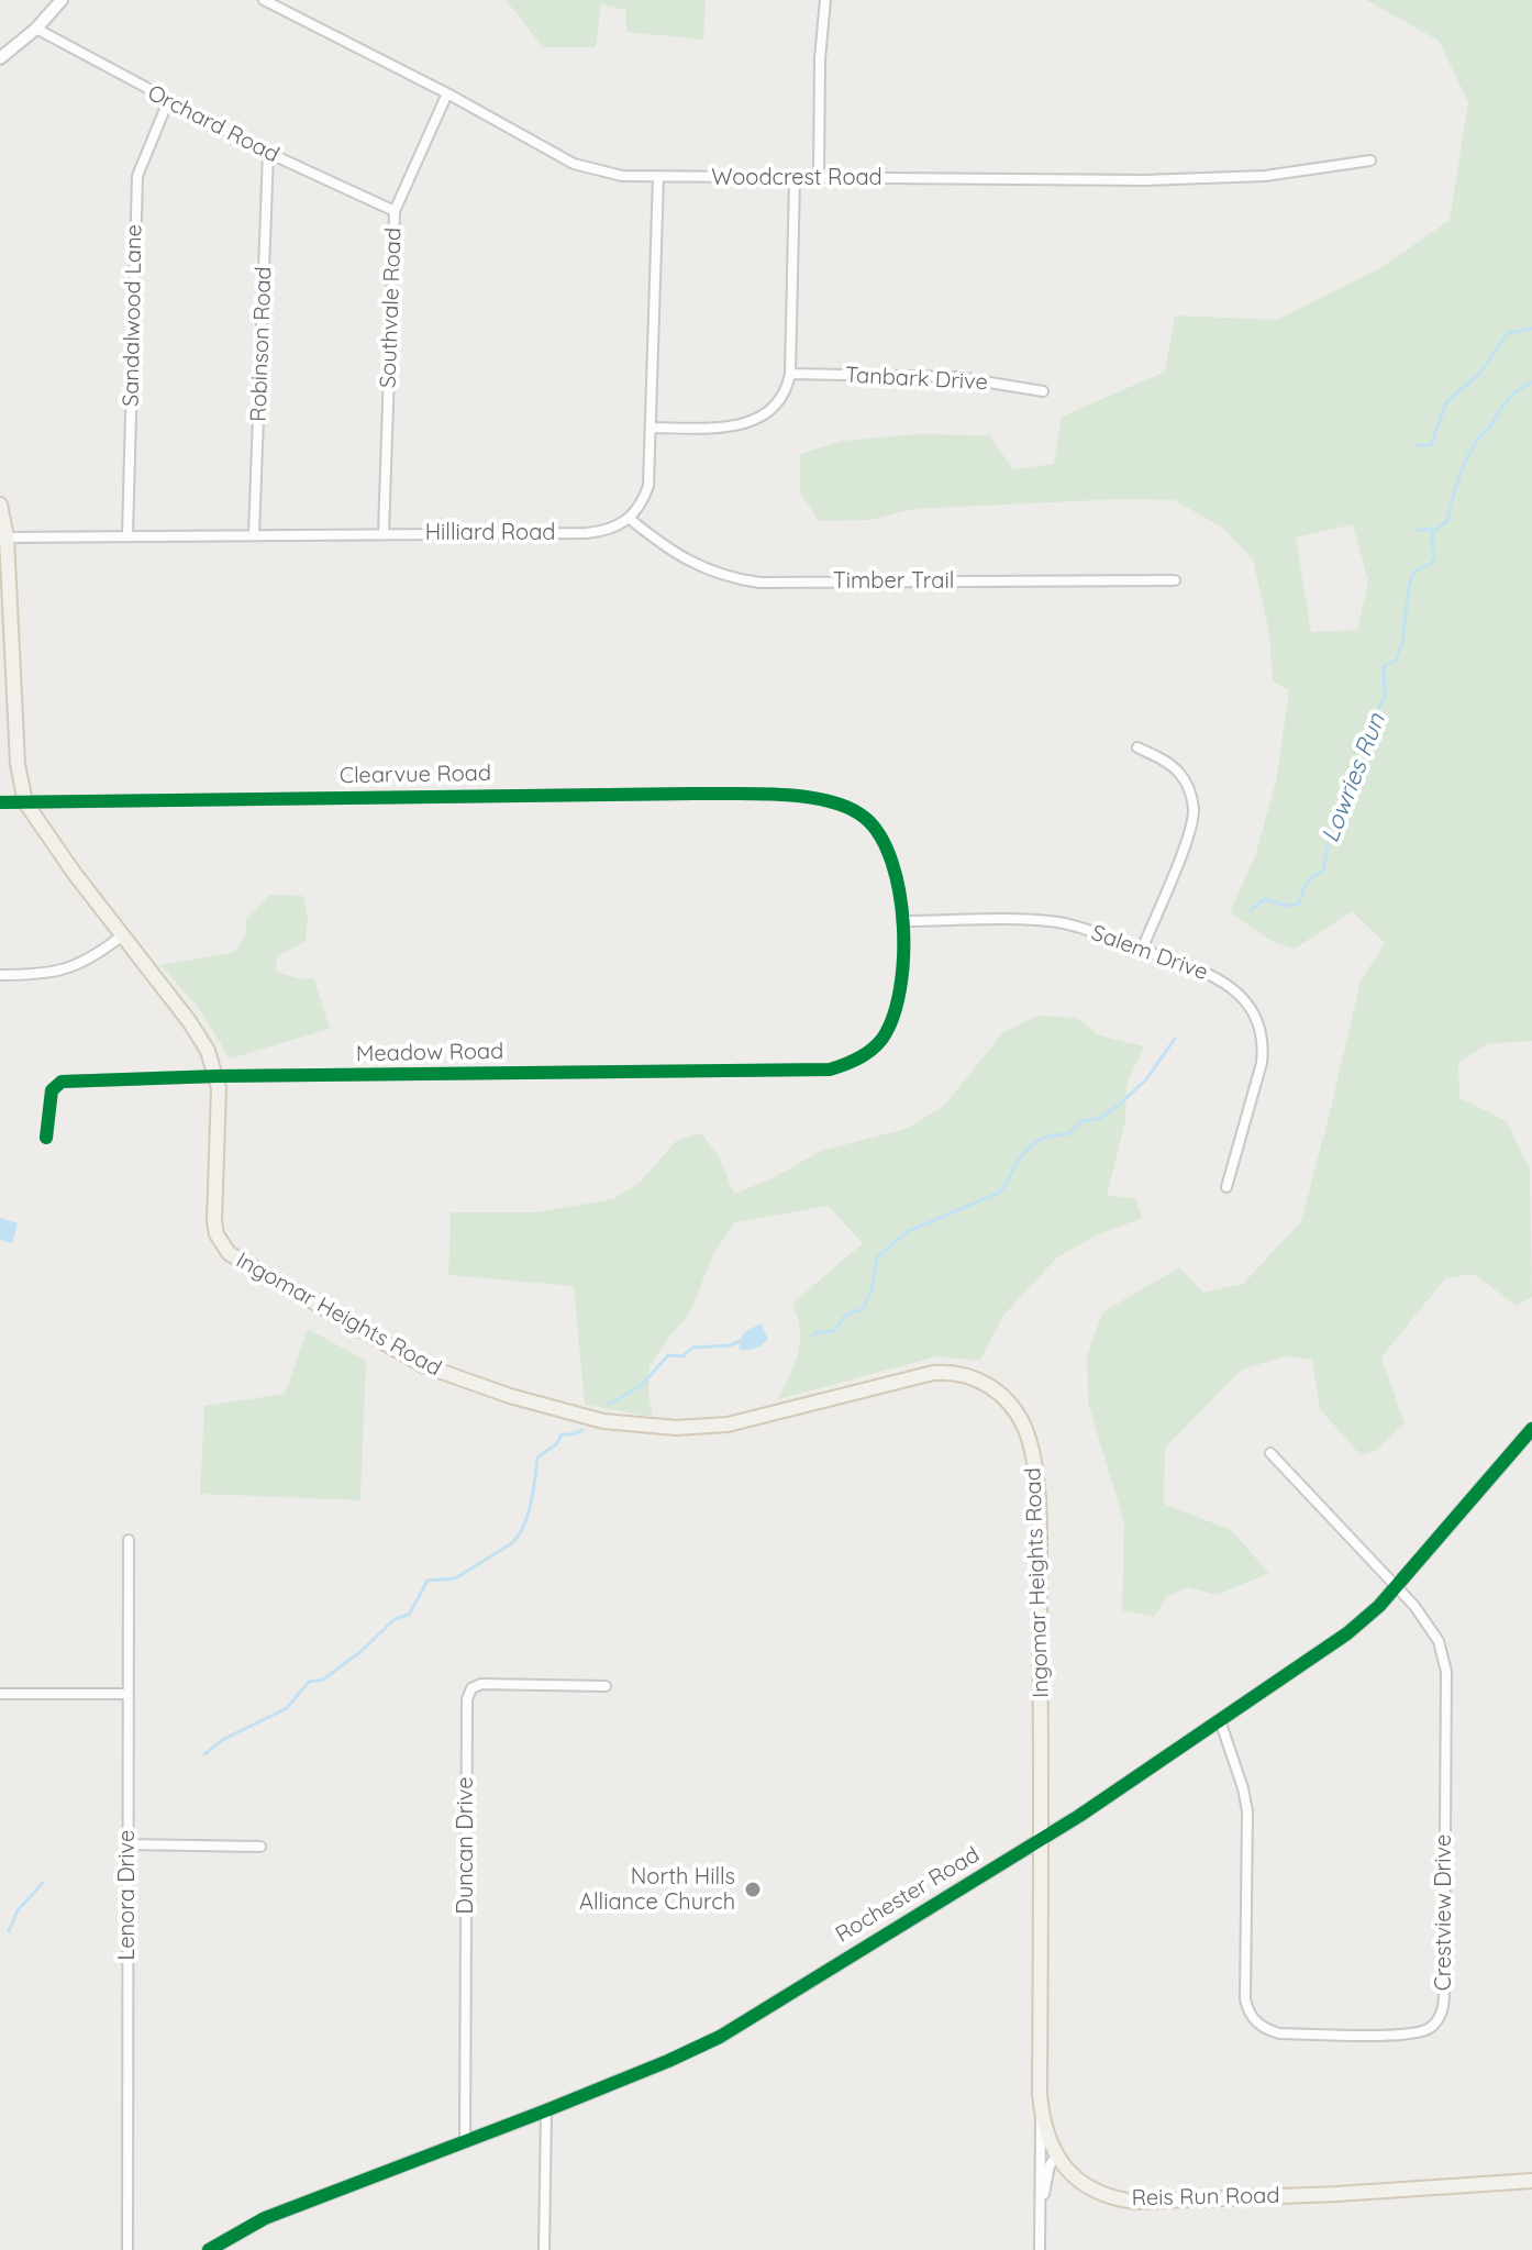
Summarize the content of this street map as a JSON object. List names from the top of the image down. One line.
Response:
{"streets":{"main road":["Ingomar Heights Road","Reis Run Road"],"street":["Orchard Road","Woodcrest Road","Southvale Road","Sandalwood Lane","Robinson Road","Tanbark Drive","Hilliard Road","Timber Trail","Clearvue Road","Salem Drive","Meadow Road","Duncan Drive","Lenora Drive","Rochester Road","Crestview Drive"]},"crossings":[["Orchard Road","Southvale Road"],["Orchard Road","Sandalwood Lane"],["Orchard Road","Robinson Road"],["Woodcrest Road","Southvale Road"],["Southvale Road","Hilliard Road"],["Sandalwood Lane","Hilliard Road"],["Robinson Road","Hilliard Road"],["Hilliard Road","Timber Trail"],["Hilliard Road","Ingomar Heights Road"],["Clearvue Road","Salem Drive"],["Clearvue Road","Meadow Road"],["Clearvue Road","Ingomar Heights Road"],["Salem Drive","Meadow Road"],["Meadow Road","Ingomar Heights Road"],["Ingomar Heights Road","Rochester Road"],["Ingomar Heights Road","Reis Run Road"],["Duncan Drive","Rochester Road"],["Rochester Road","Crestview Drive"],["Rochester Road","Reis Run Road"]],"water":["Lowries Run"],"places":["North Hills Alliance Church"]}
